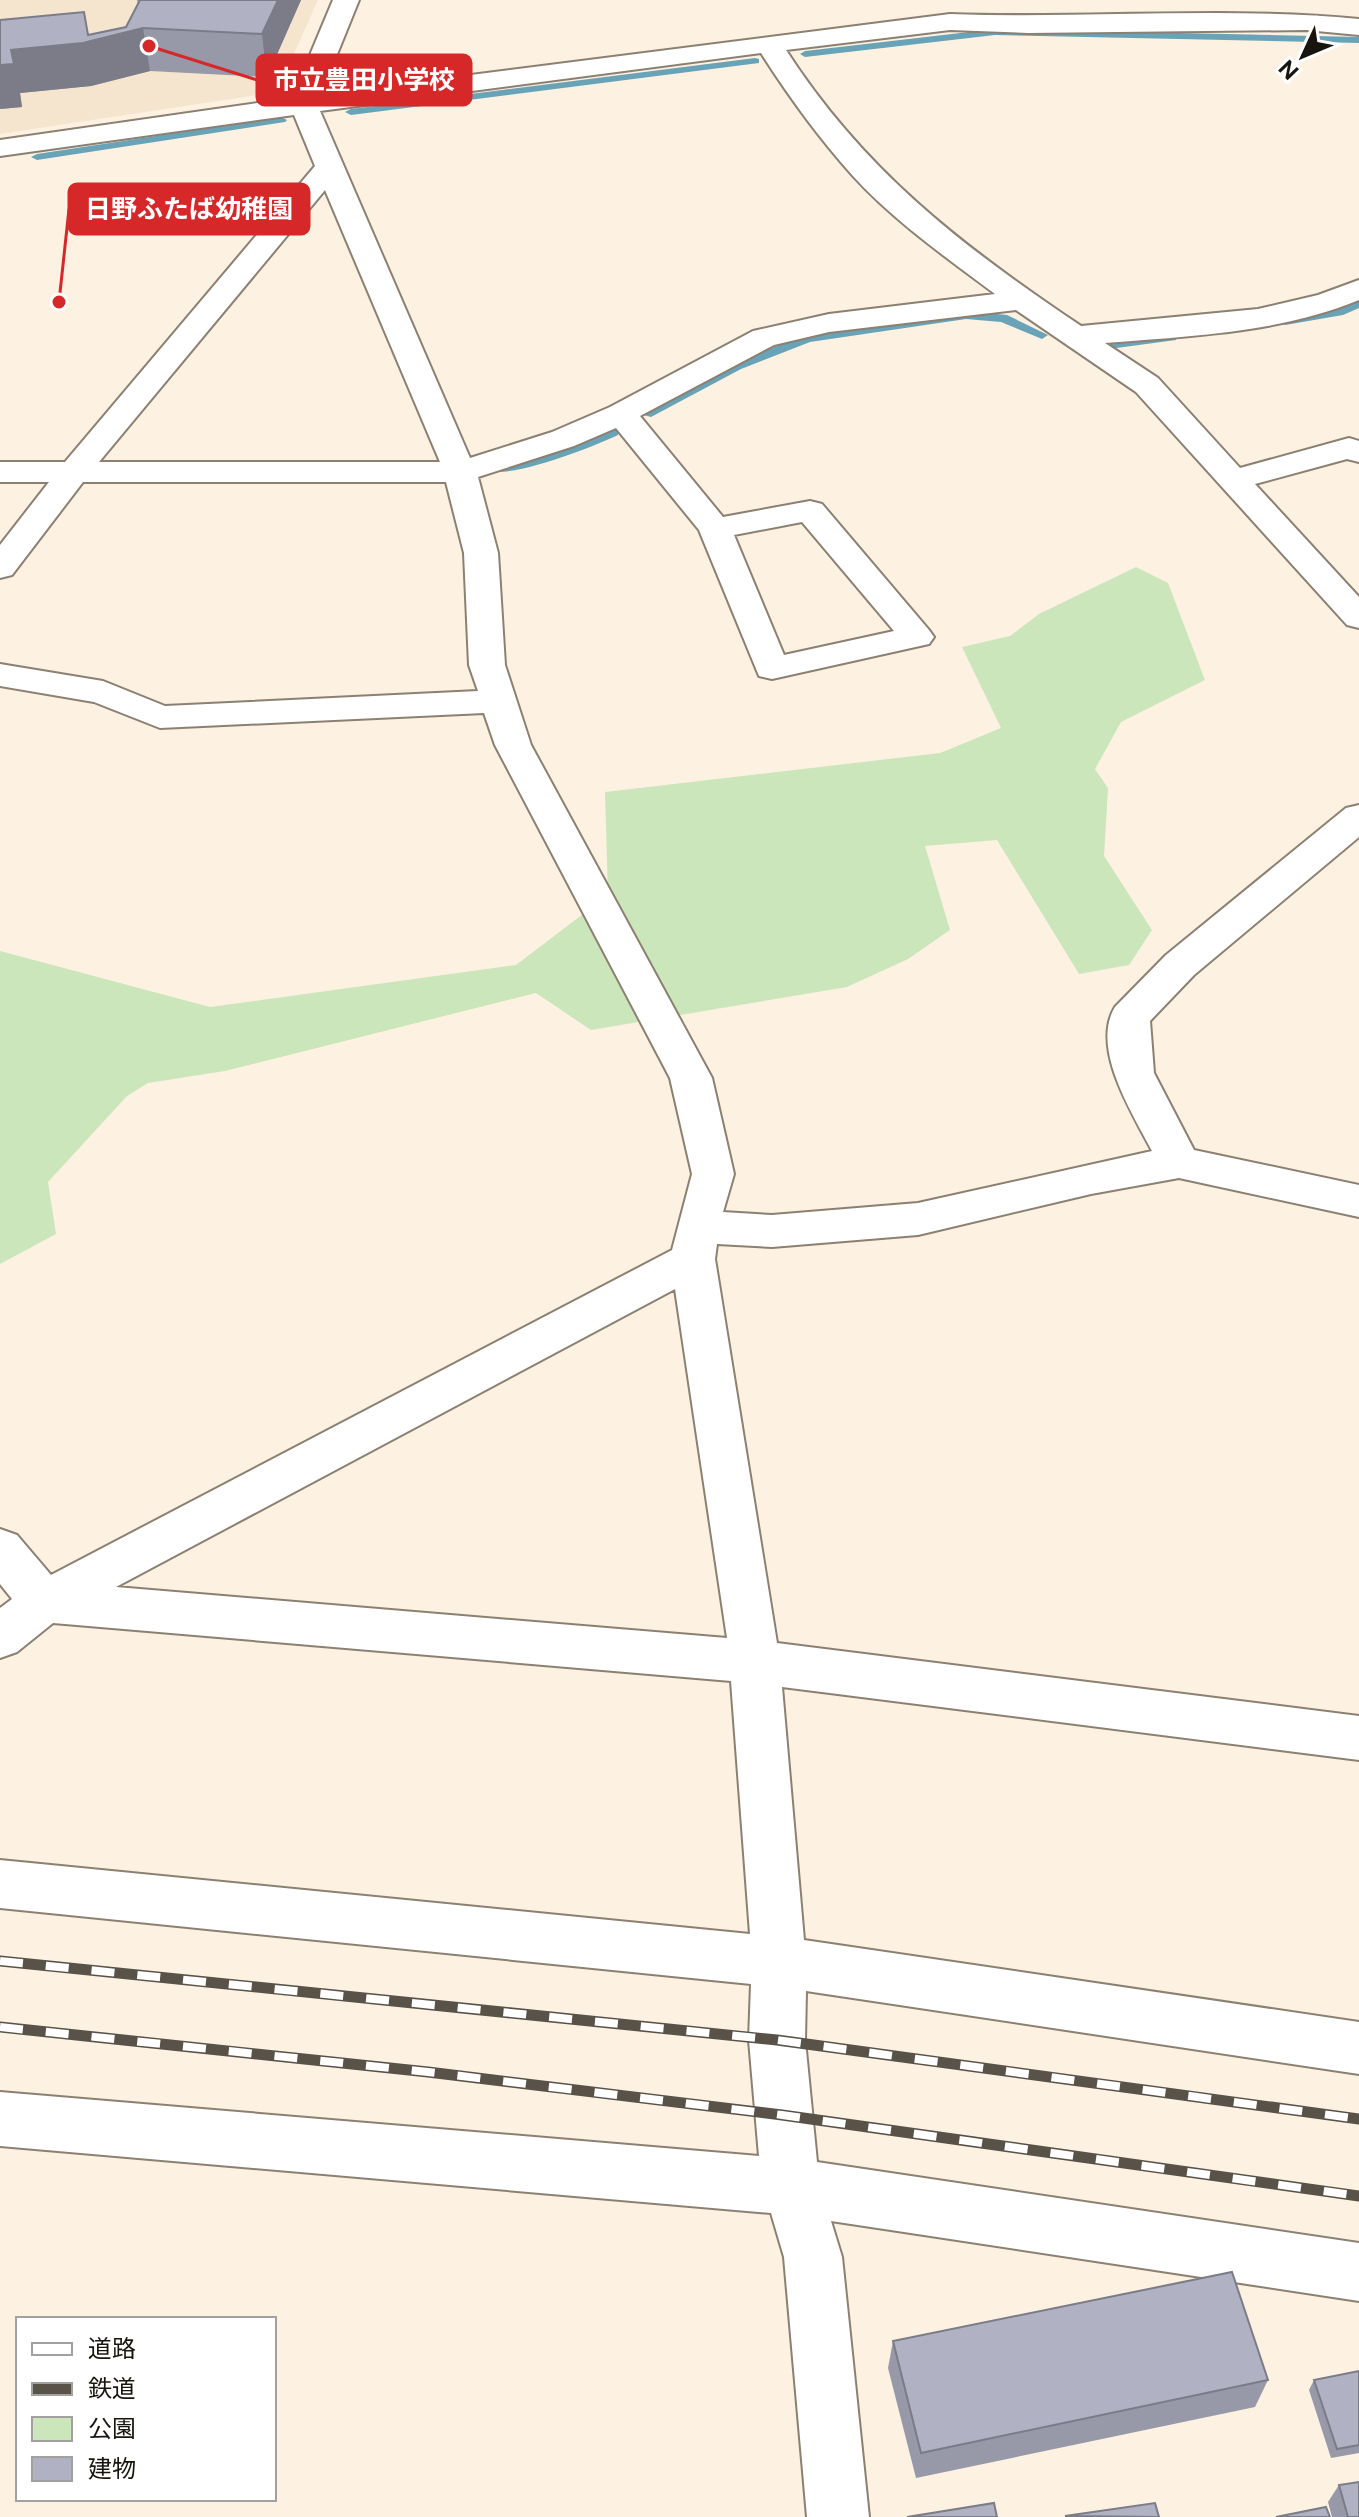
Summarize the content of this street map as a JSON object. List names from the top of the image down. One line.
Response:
{"places":["市立豊田小学校","日野ふたば幼稚園"],"legend":["道路","鉄道","公園","建物"],"north":"bottom left"}
